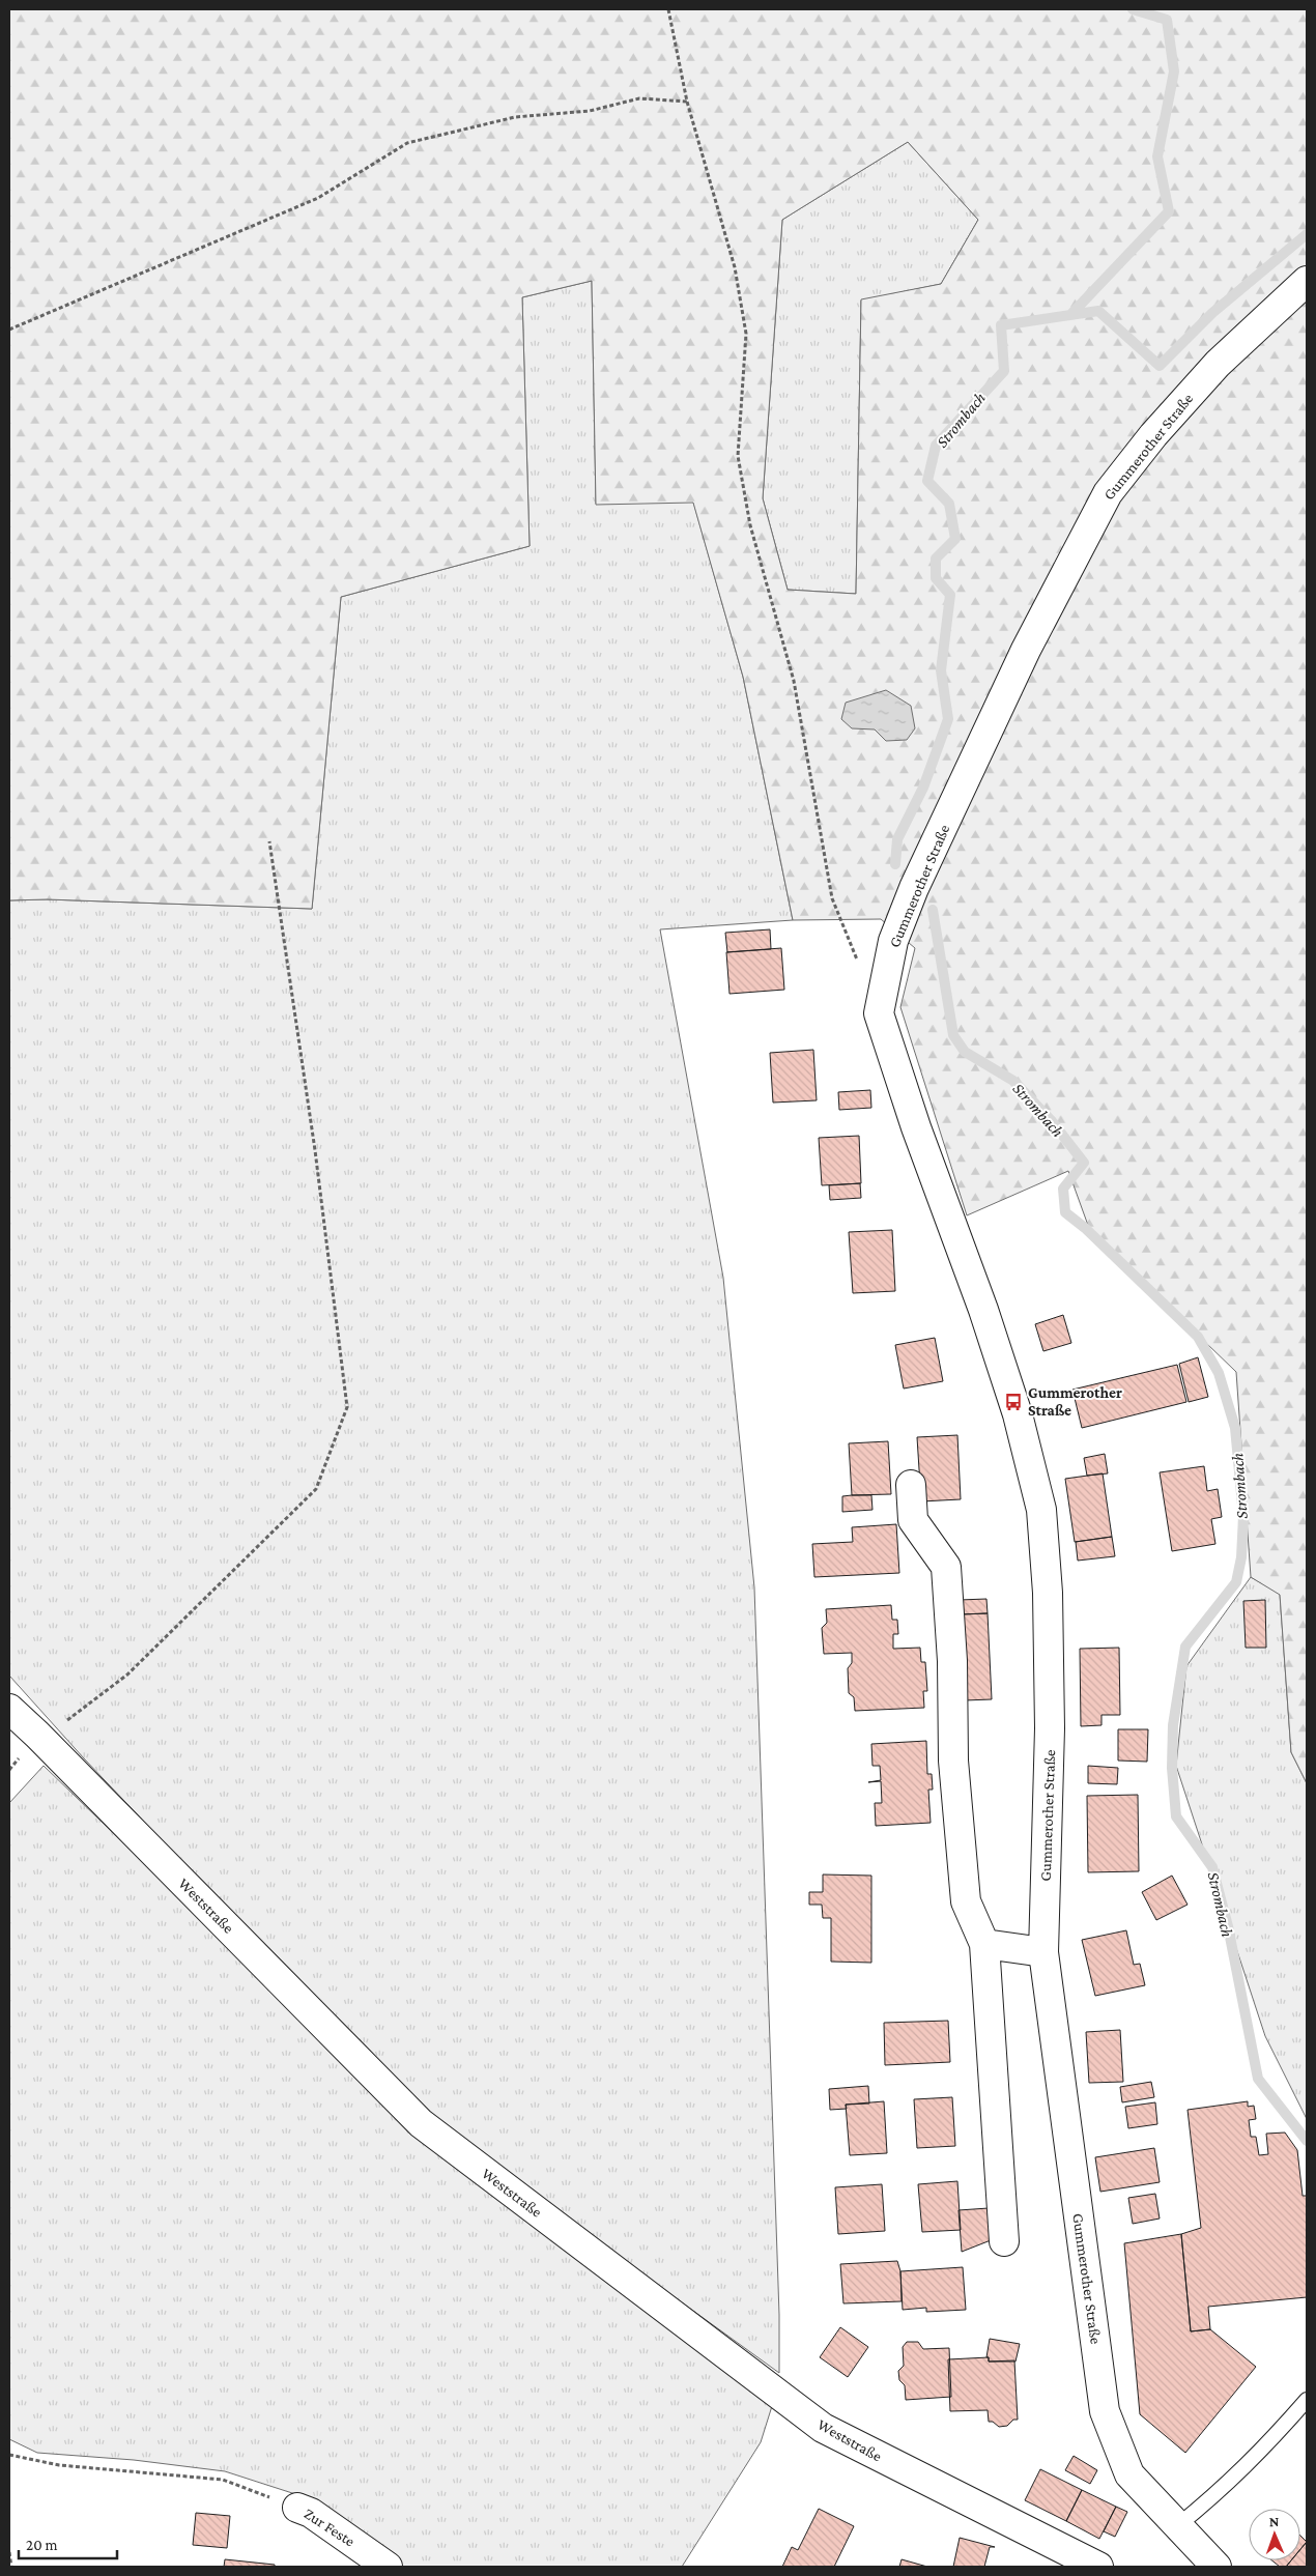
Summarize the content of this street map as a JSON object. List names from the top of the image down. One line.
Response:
{"streets":{"street":["Gummerother Straße","Weststraße","Zur Feste"]},"water":["Strombach"],"places":{"bus stop":["Gummerother Straße"]},"scale_bar":"20 m","north":"top"}
